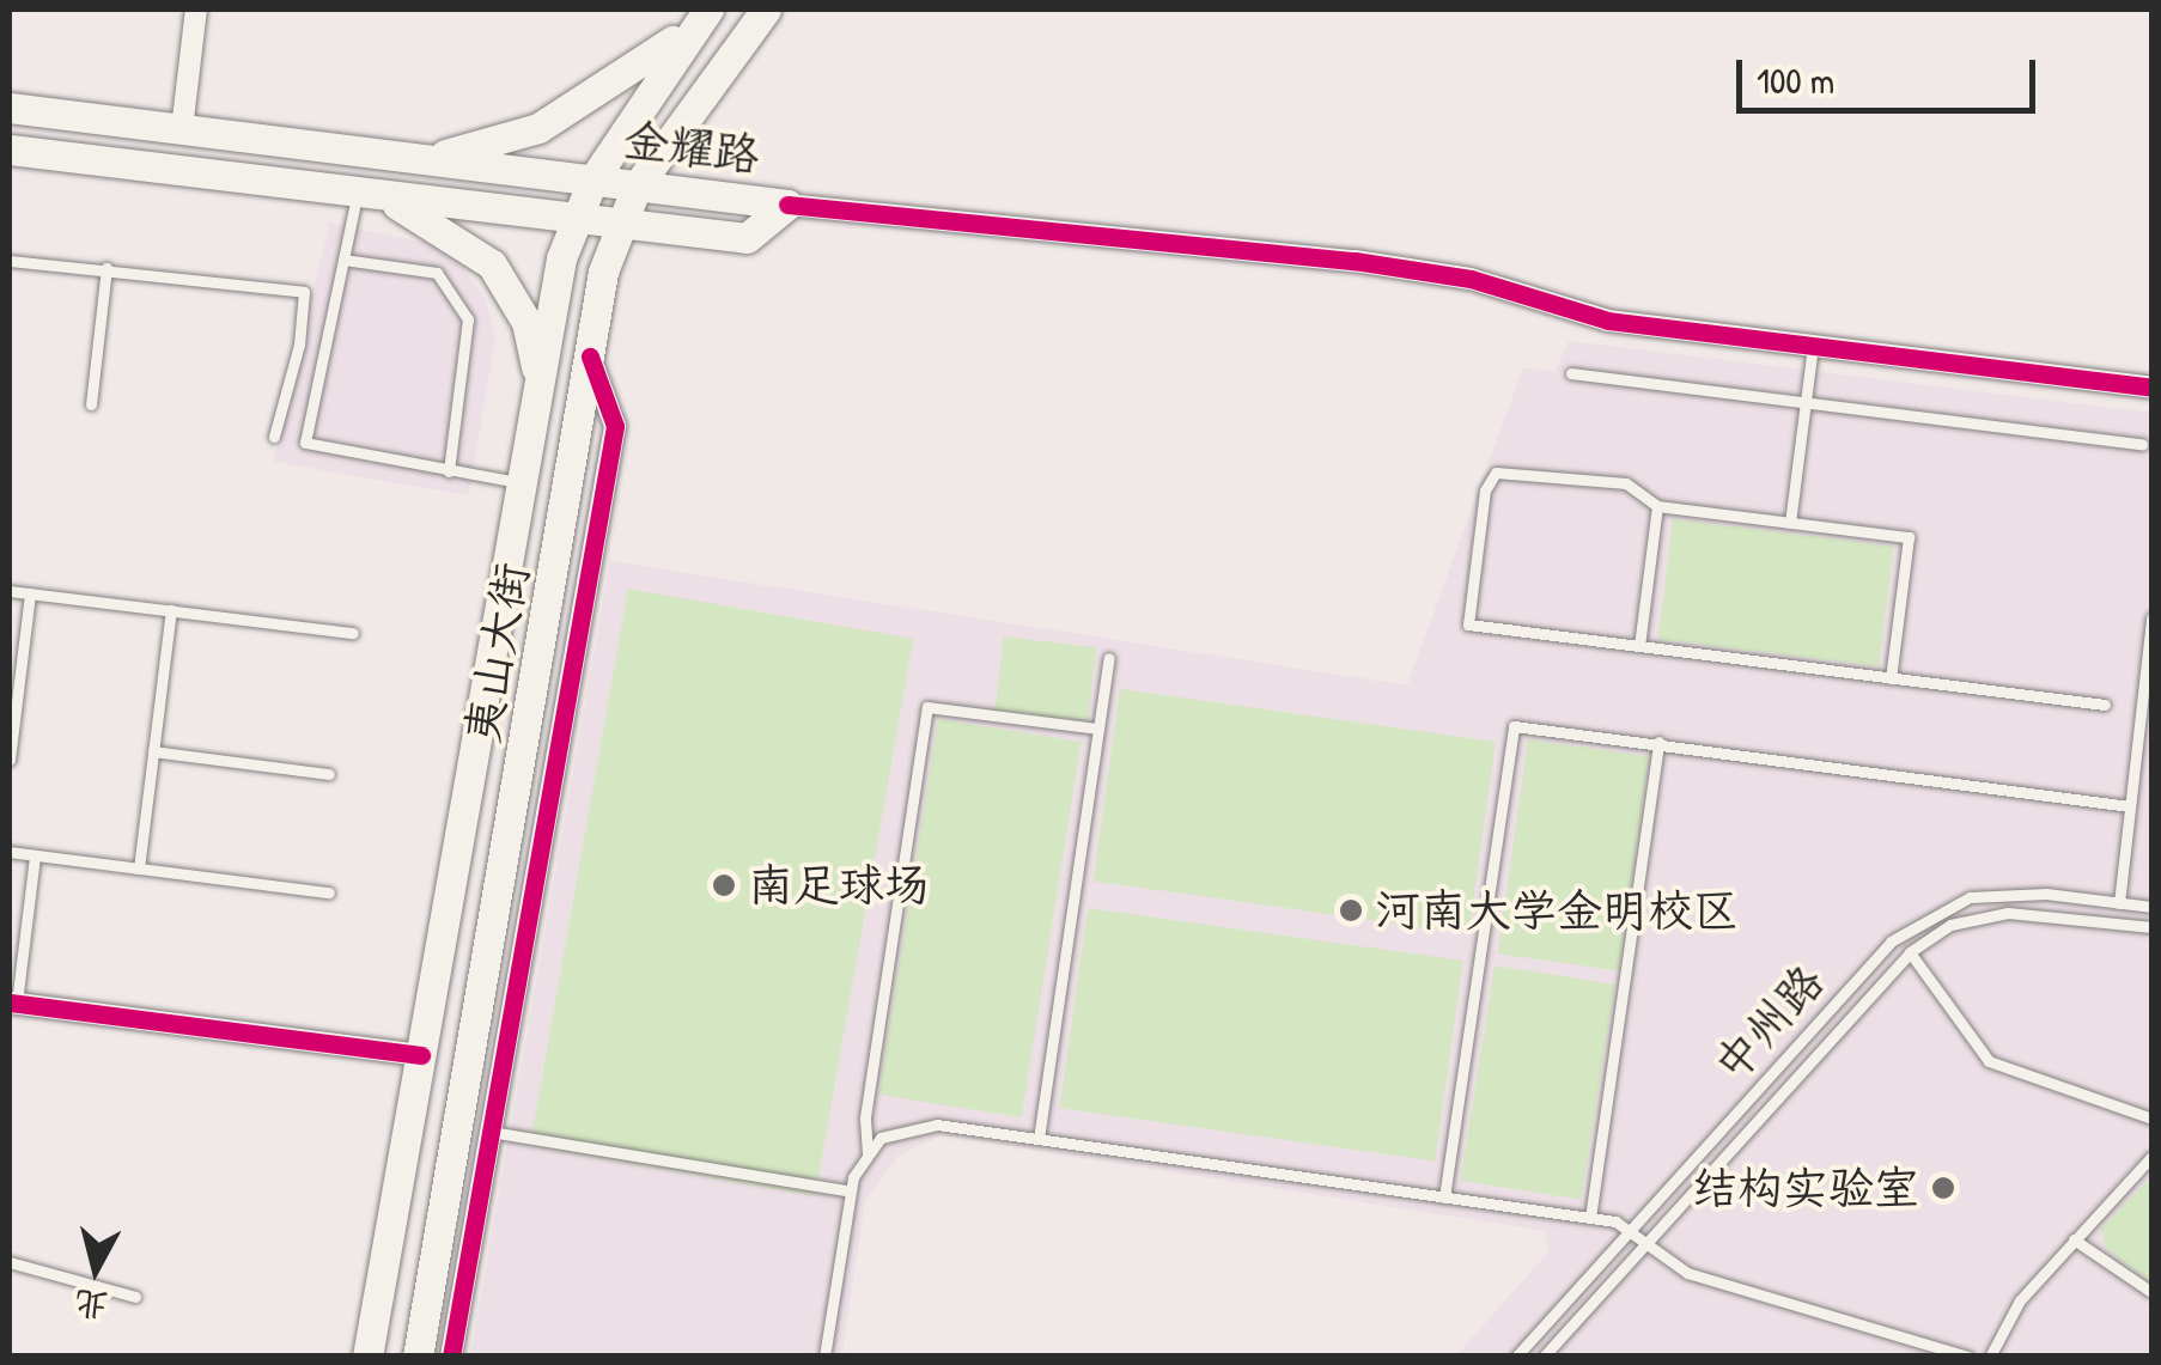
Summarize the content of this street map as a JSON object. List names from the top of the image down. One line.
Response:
{"streets":{"main road":["金耀路","夷山大街"],"lane":["中州路"]},"crossings":[["金耀路","夷山大街"]],"places":["南足球场","河南大学金明校区","结构实验室"],"scale_bar":"100 m","north":"bottom"}
